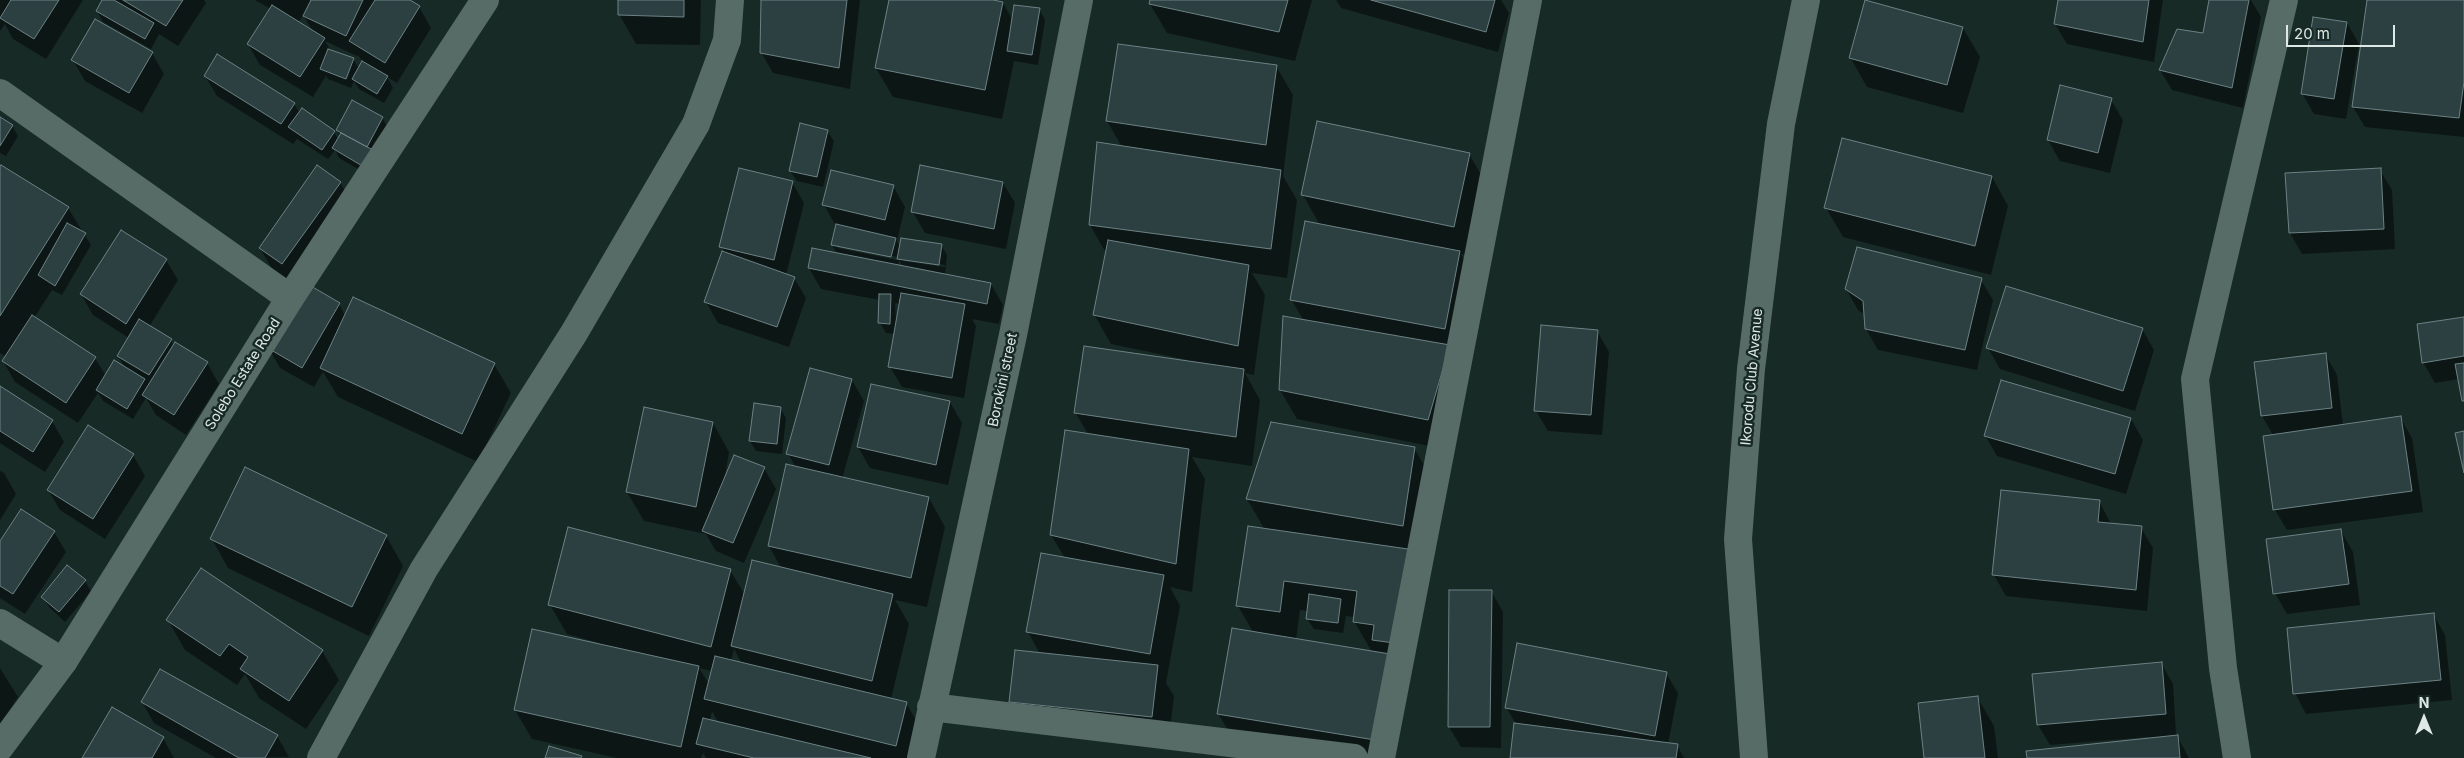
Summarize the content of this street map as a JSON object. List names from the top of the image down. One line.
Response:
{"streets":{"street":["Solebo Estate Road","Ikorodu Club Avenue","Borokini street"]},"scale_bar":"20 m","north":"top"}
